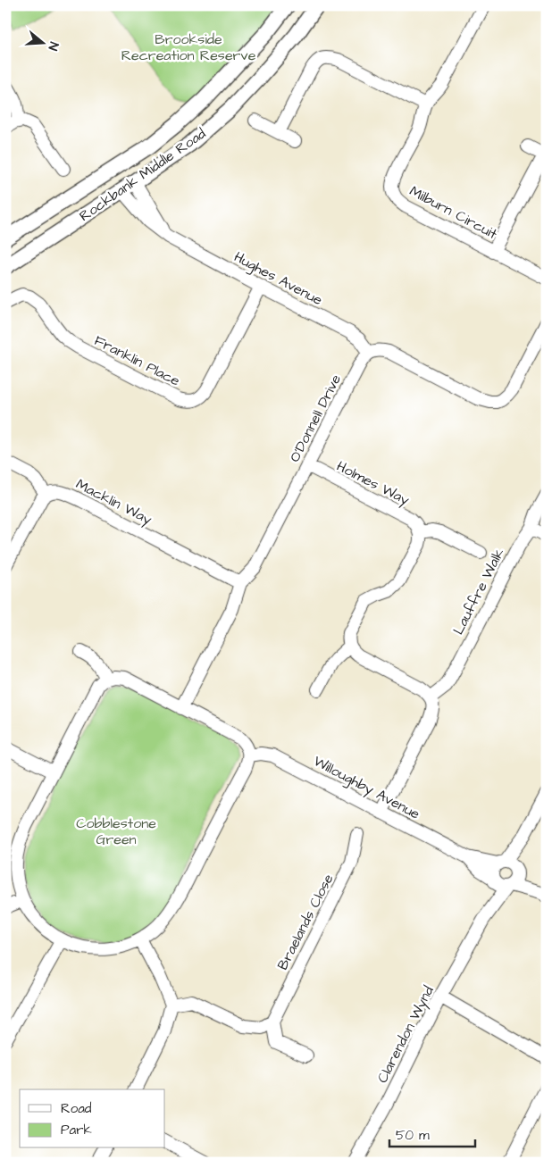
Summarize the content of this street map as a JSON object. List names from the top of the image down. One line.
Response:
{"streets":{"street":["Rockbank Middle Road","Milburn Circuit","Hughes Avenue","Franklin Place","O'Donnell Drive","Holmes Way","Macklin Way","Lauffre Walk","Willoughby Avenue","Braelands Close","Clarendon Wynd"]},"crossings":[["Rockbank Middle Road","Hughes Avenue"],["Hughes Avenue","Franklin Place"],["Hughes Avenue","O'Donnell Drive"],["O'Donnell Drive","Holmes Way"],["O'Donnell Drive","Macklin Way"],["Willoughby Avenue","Clarendon Wynd"]],"parks":["Brookside Recreation Reserve","Cobblestone Green"],"legend":["Road","Park"],"scale_bar":"50 m","north":"right"}
